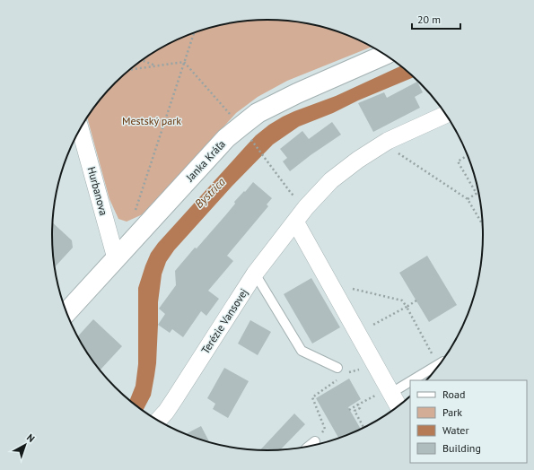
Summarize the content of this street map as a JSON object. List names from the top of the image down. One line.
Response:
{"streets":{"street":["Janka Kráľa","Hurbanova","Terézie Vansovej"]},"crossings":[["Janka Kráľa","Hurbanova"]],"water":["Bystrica"],"parks":["Mestský park"],"legend":["Road","Park","Water","Building"],"scale_bar":"20 m","north":"top right"}
